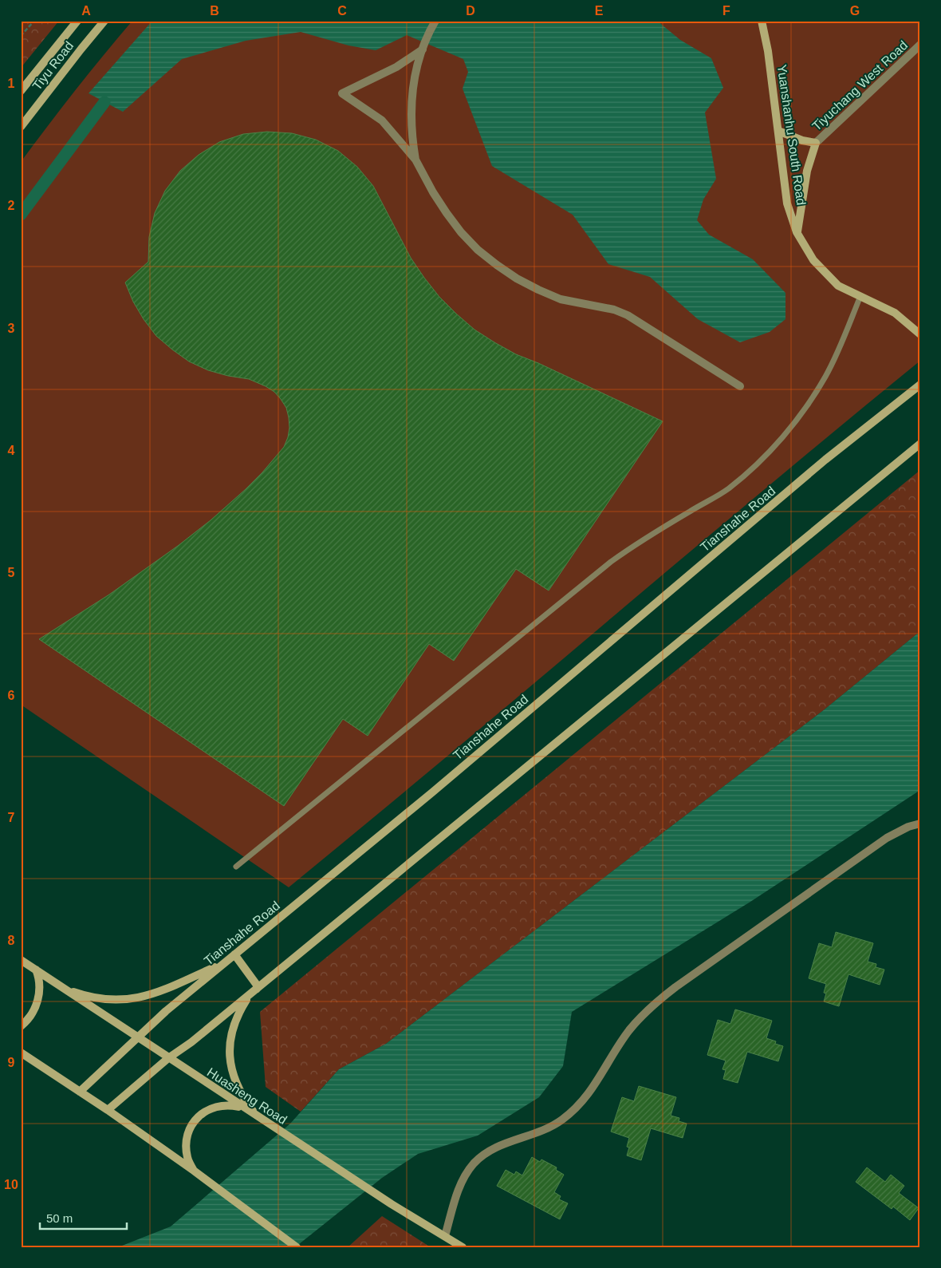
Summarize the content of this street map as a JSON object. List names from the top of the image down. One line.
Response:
{"streets":{"main road":["Tiyu Road","Yuanshanhu South Road","Tianshahe Road","Huasheng Road"],"street":["Tiyuchang West Road"]},"crossings":[["Tianshahe Road","Huasheng Road"]],"scale_bar":"50 m","grid":{"columns":["A","B","C","D","E","F","G"],"rows":["1","2","3","4","5","6","7","8","9","10"]}}
